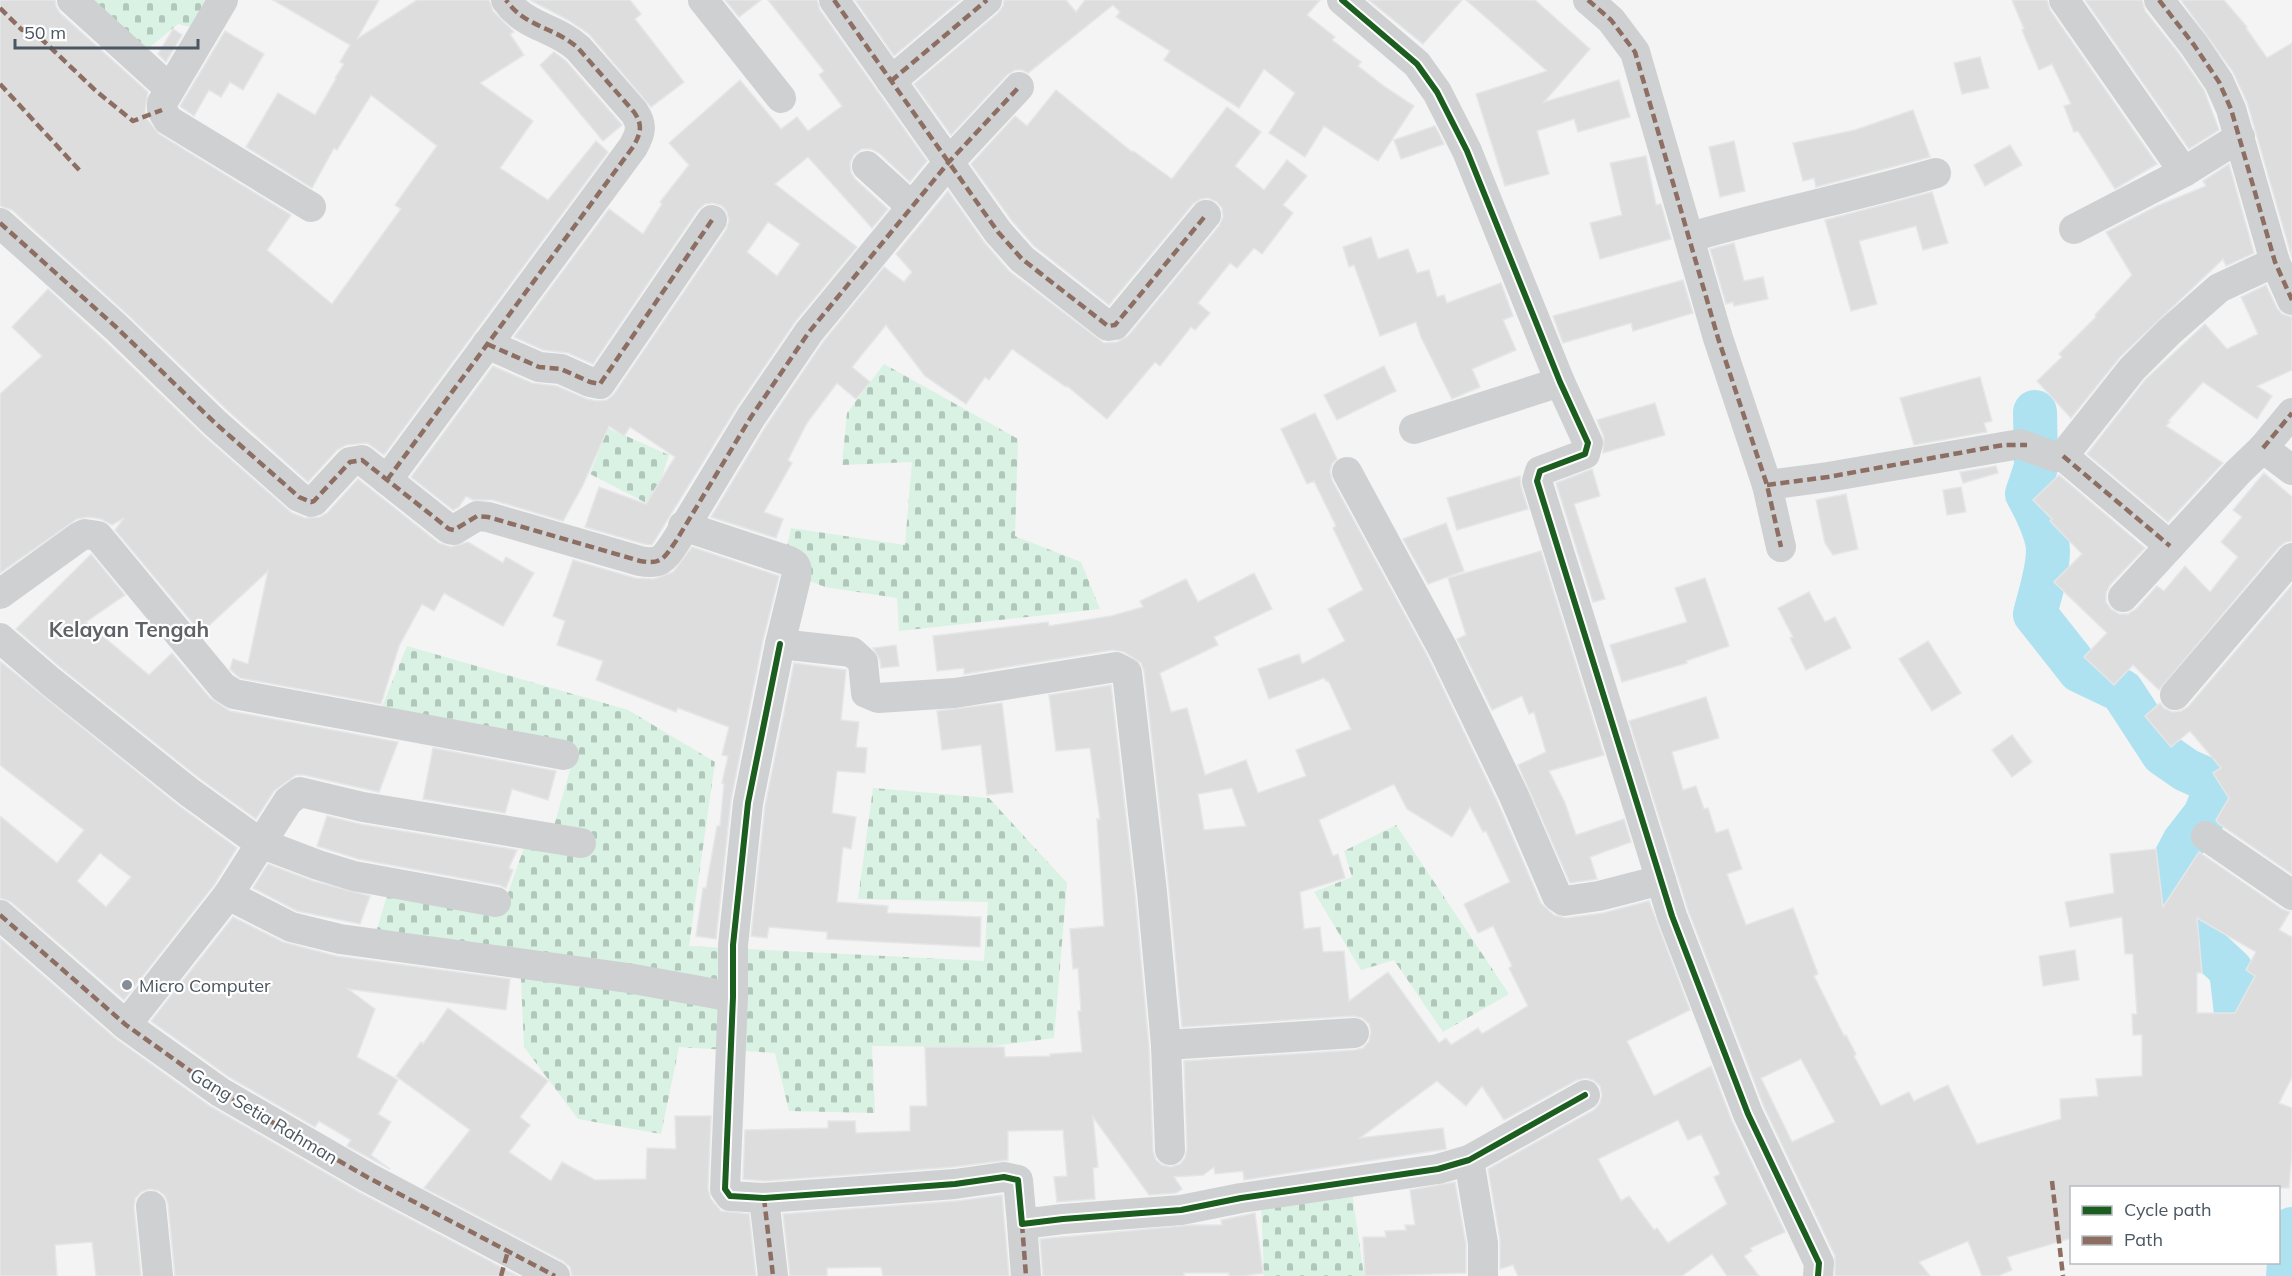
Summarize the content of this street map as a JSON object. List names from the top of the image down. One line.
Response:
{"streets":{"street":["Gang Setia Rahman"]},"districts":["Kelayan Tengah"],"places":["Micro Computer"],"legend":["Cycle path","Path"],"scale_bar":"50 m"}
